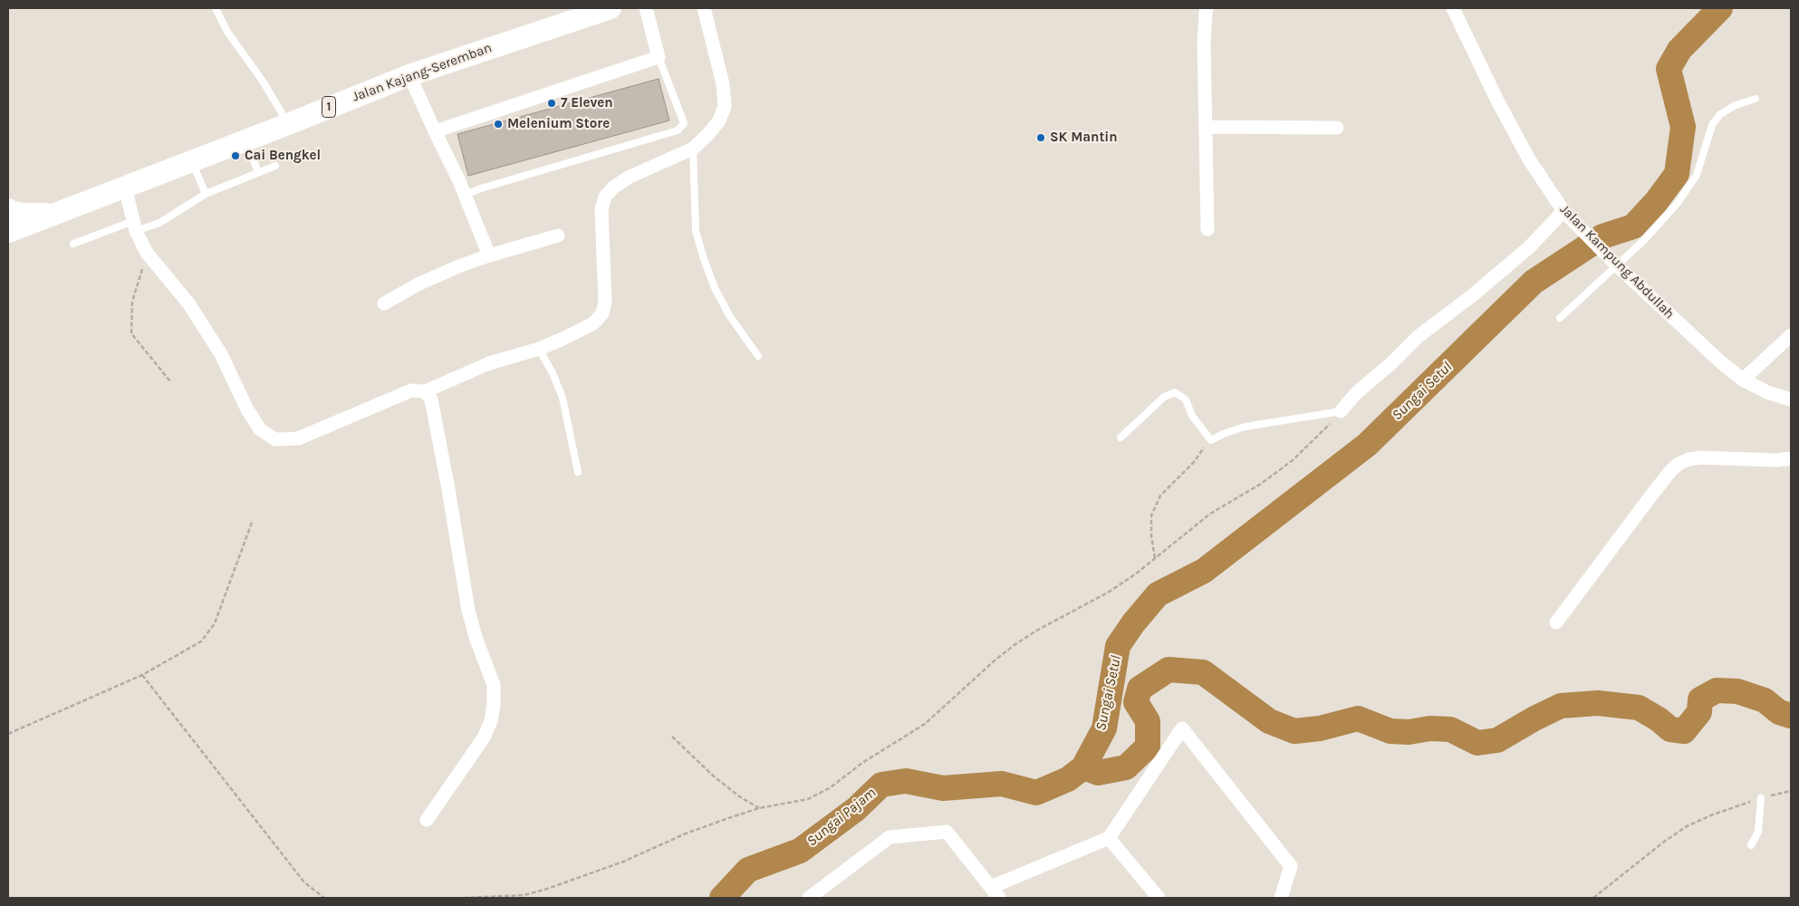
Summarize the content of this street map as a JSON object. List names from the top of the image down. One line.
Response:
{"streets":{"main road":["Jalan Kajang-Seremban","1"],"street":["Jalan Kampung Abdullah"]},"water":["Sungai Setul","Sungai Pajam"],"places":["7 Eleven","Melenium Store","SK Mantin","Cai Bengkel"]}
